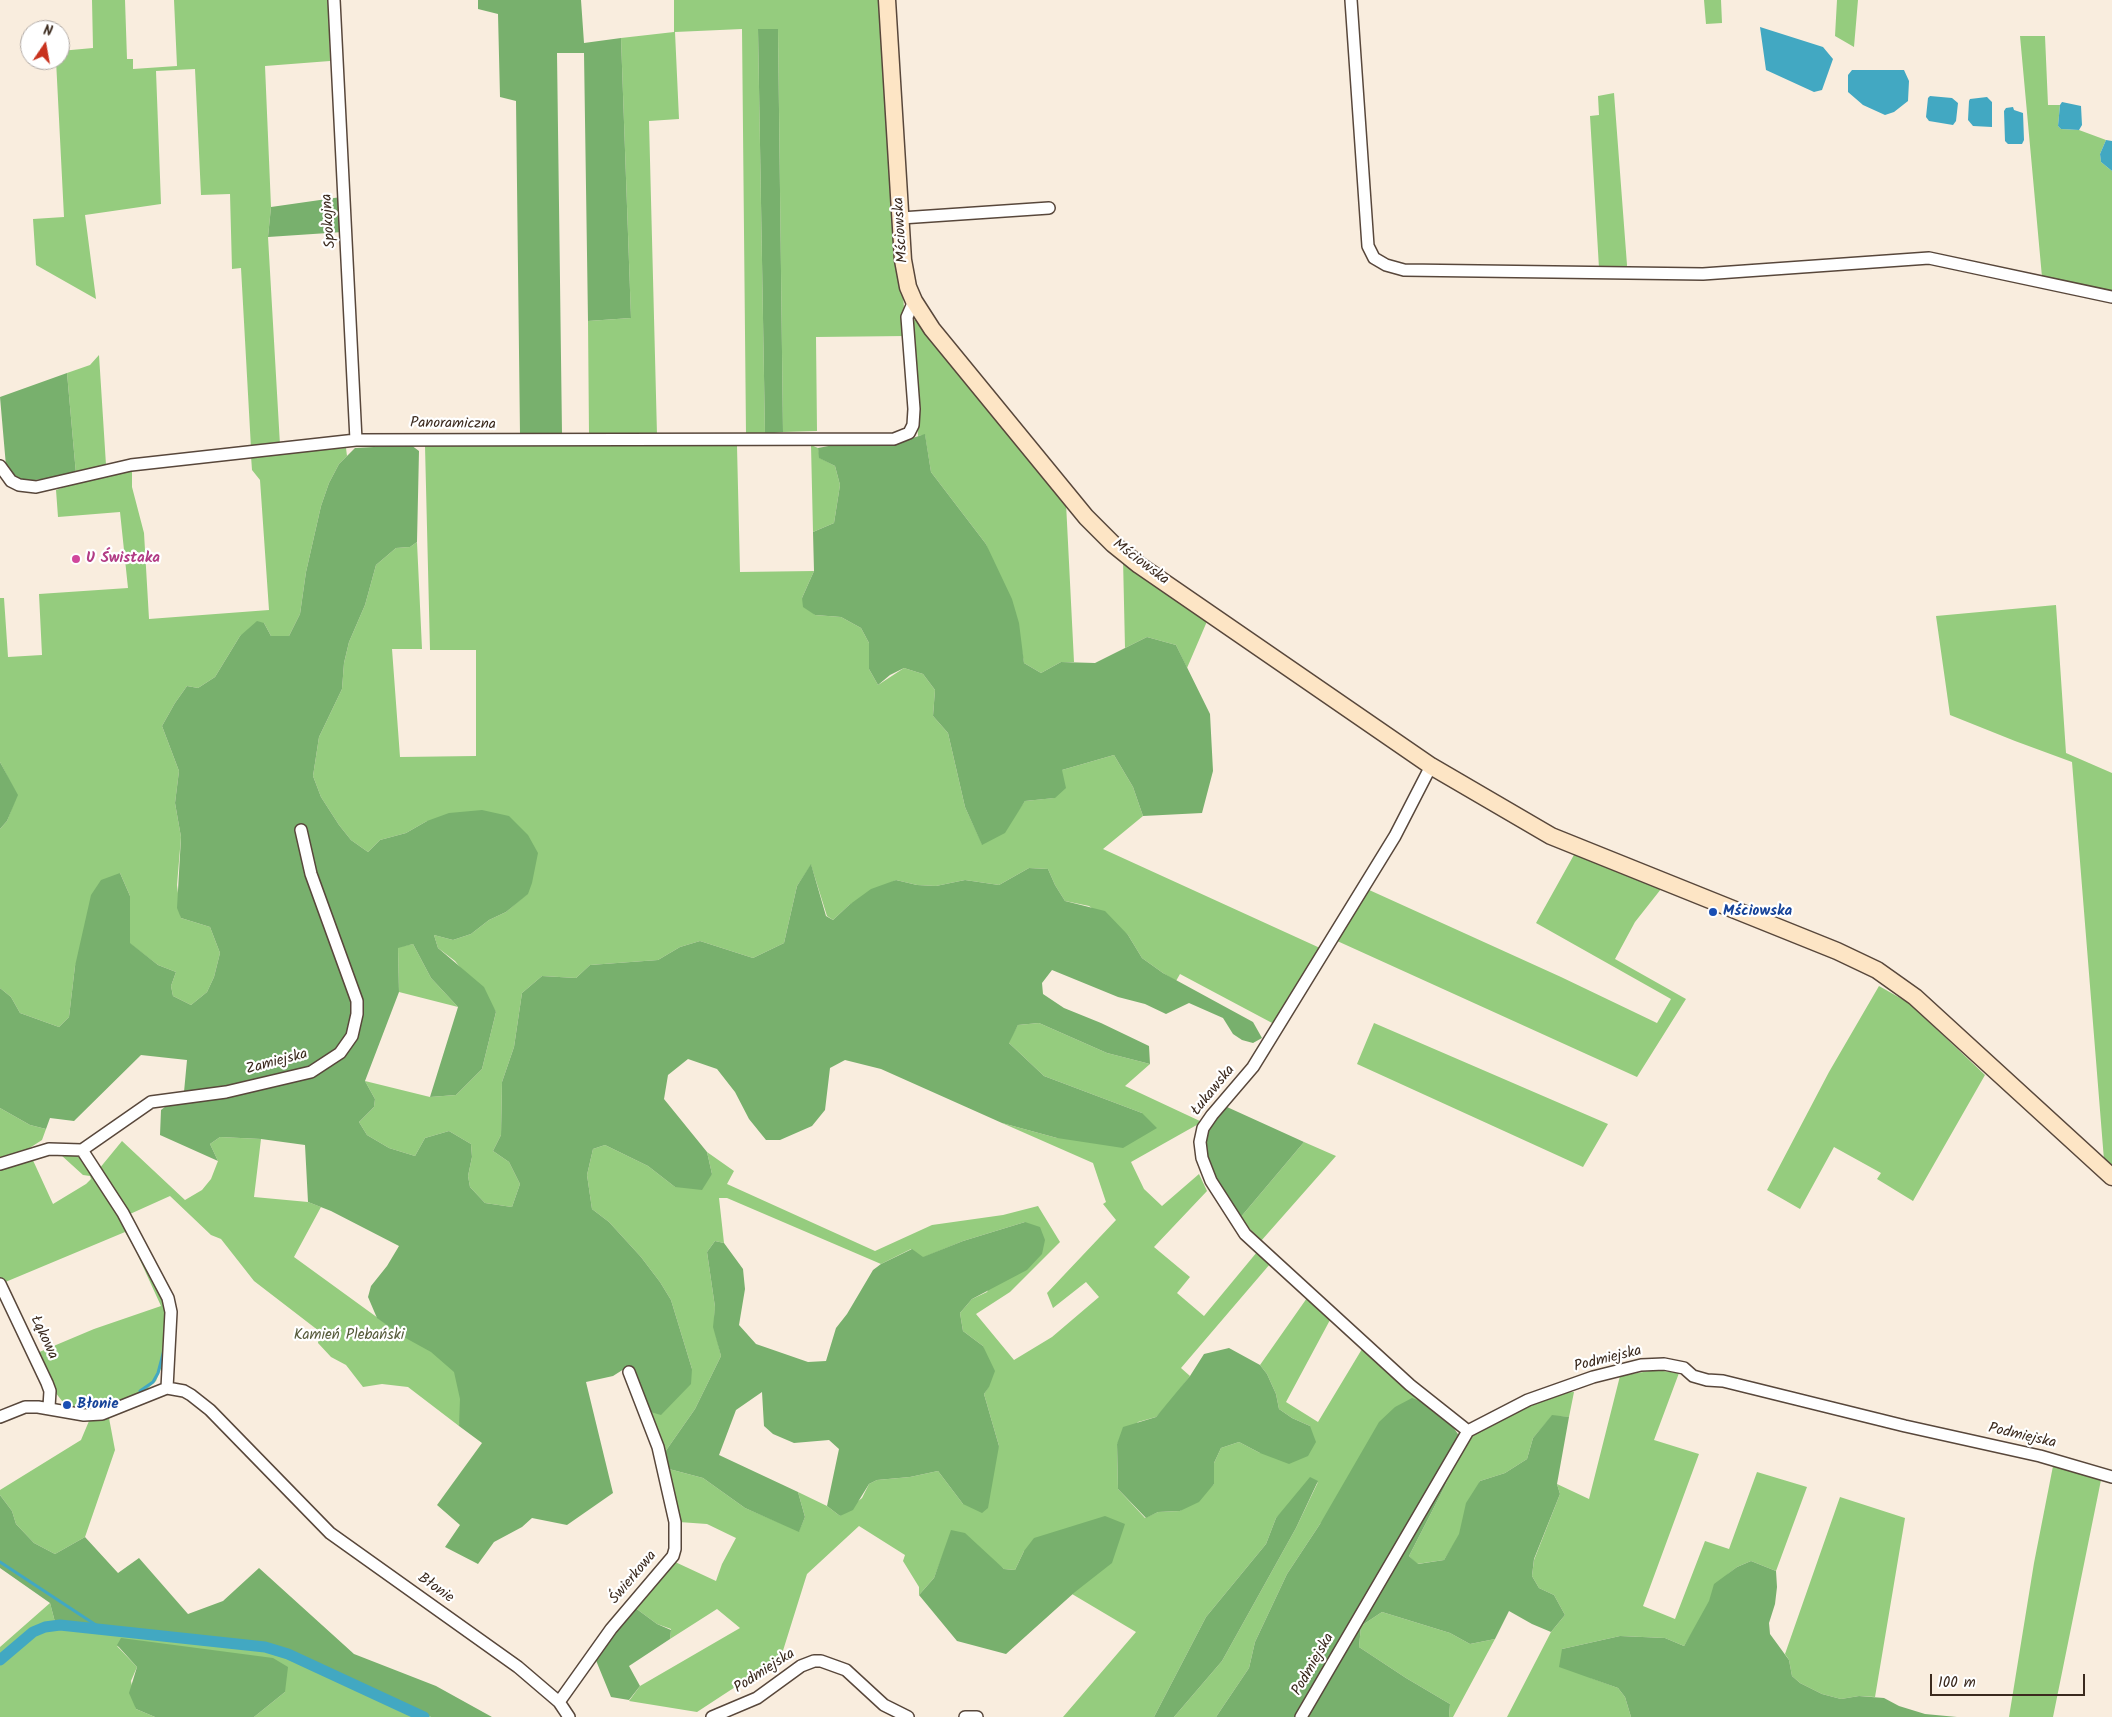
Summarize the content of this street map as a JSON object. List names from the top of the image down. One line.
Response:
{"streets":{"street":["Spokojna","Mściowska","Panoramiczna","Zamiejska","Łukawska","Łąkowa","Podmiejska","Świerkowa","Błonie"]},"crossings":[["Spokojna","Panoramiczna"],["Mściowska","Panoramiczna"],["Mściowska","Łukawska"],["Łukawska","Podmiejska"],["Świerkowa","Błonie"]],"parks":["Kamień Plebański"],"places":["U Świstaka","Mściowska","Błonie"],"scale_bar":"100 m","north":"top"}
